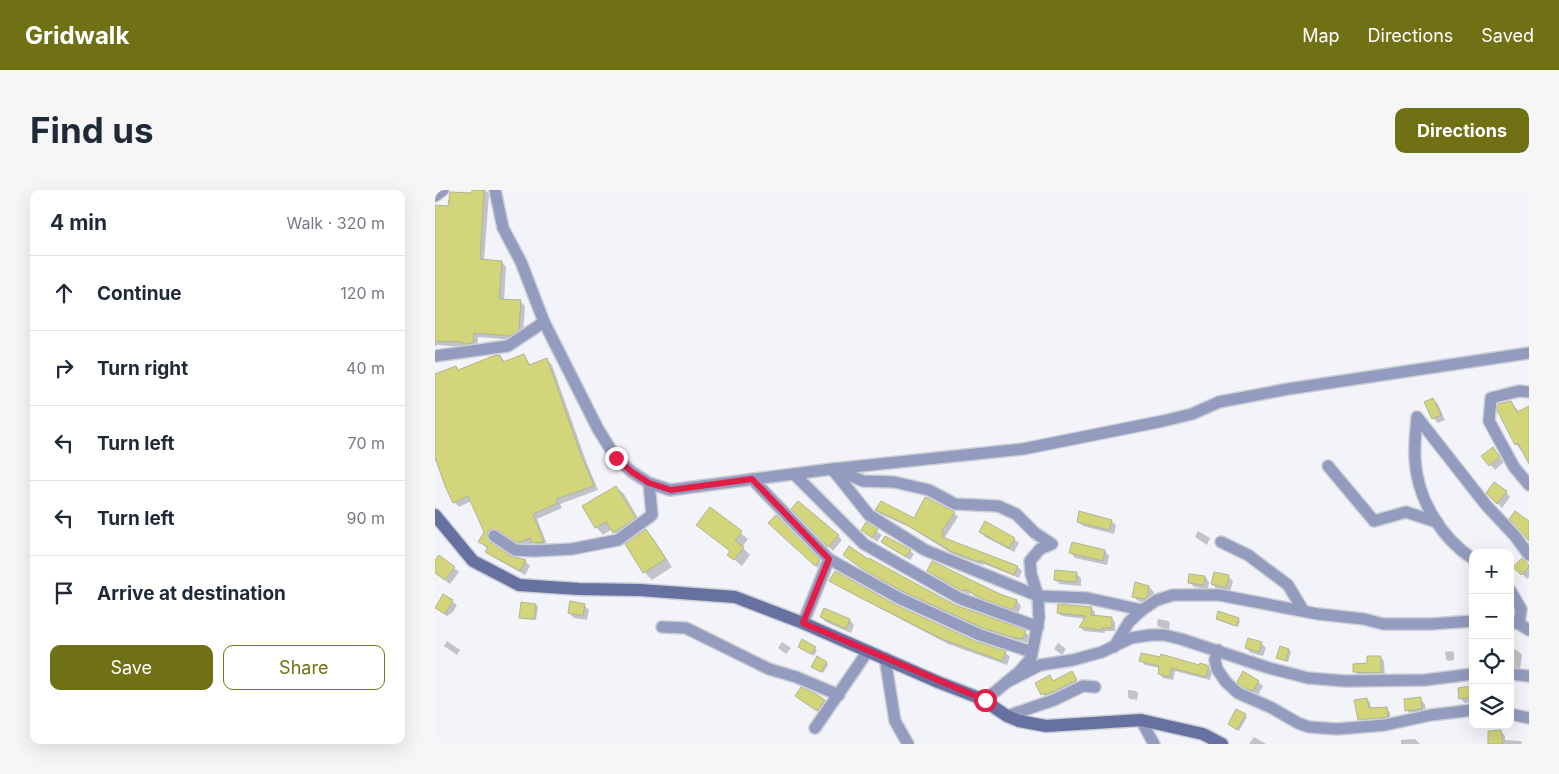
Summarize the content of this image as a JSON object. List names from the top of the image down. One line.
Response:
{"page":{"header":"Gridwalk","nav":["Map","Directions","Saved"],"buttons":["Directions",["Save","Share"]],"title":"Find us","heading":["4 min","Walk · 320 m"],"list":[["Continue","120 m"],["Turn right","40 m"],["Turn left","70 m"],["Turn left","90 m"],"Arrive at destination"],"map_buttons":["+","−"]}}
